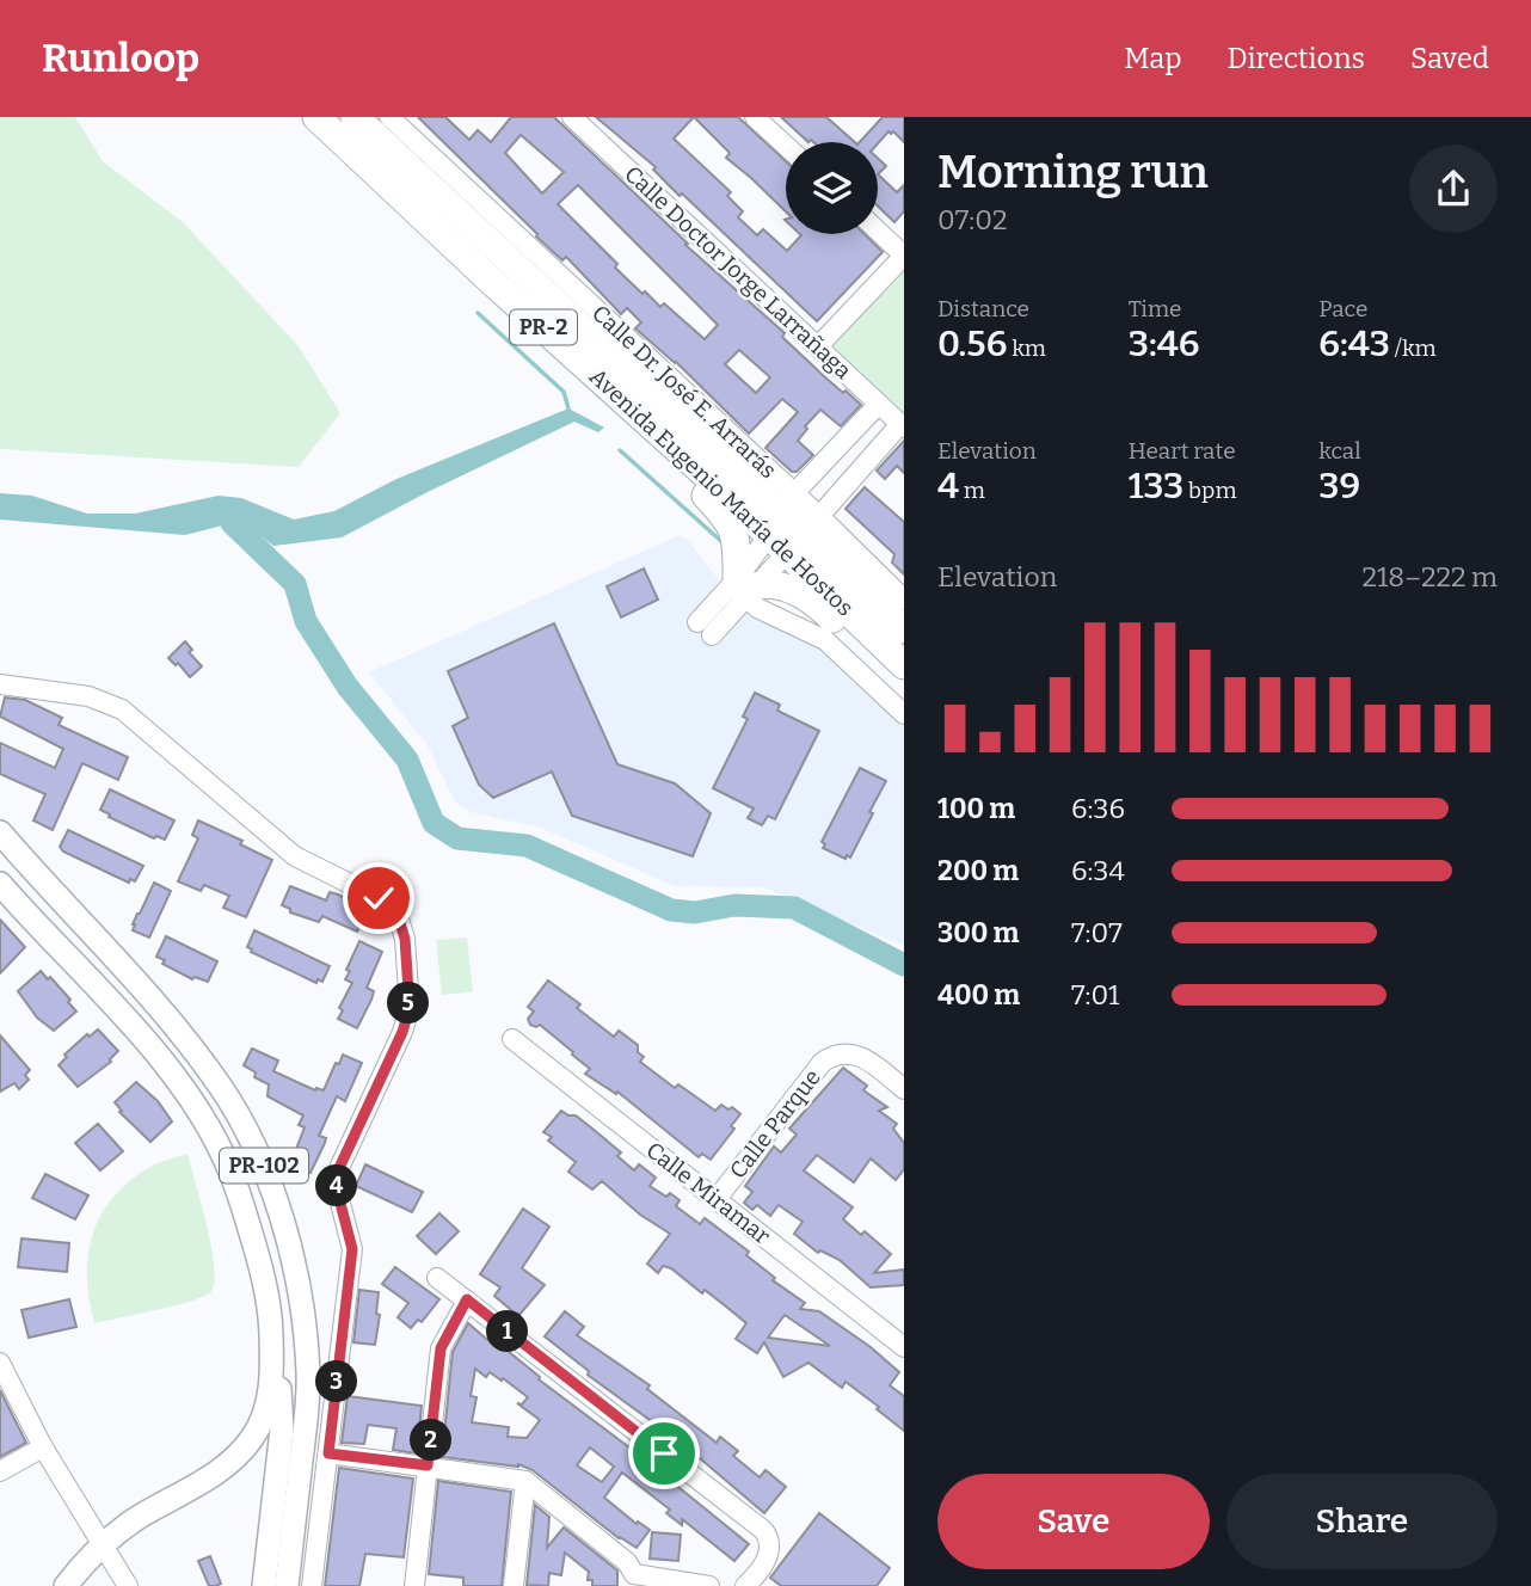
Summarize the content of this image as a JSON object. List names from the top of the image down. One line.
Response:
{"streets":{"highway":["PR-2","Avenida Eugenio María de Hostos"],"main road":["PR-102"],"street":["Calle Doctor Jorge Larrañaga","Calle Dr. José E. Arrarás","Calle Parque","Calle Miramar"]},"crossings":[["Calle Dr. José E. Arrarás","Avenida Eugenio María de Hostos"],["Calle Parque","Calle Miramar"]],"page":{"header":"Runloop","nav":["Map","Directions","Saved"],"heading":["Morning run","07:02"],"stats":[["Distance","0.56 km"],["Time","3:46"],["Pace","6:43 /km"],["Elevation","4 m"],["Heart rate","133 bpm"],["kcal","39"]],"chart":["Elevation","218–222 m"],"list":[{"name":"100 m","note":"6:36"},{"name":"200 m","note":"6:34"},{"name":"300 m","note":"7:07"},{"name":"400 m","note":"7:01"}],"pins":["5","4","1","3","2"],"buttons":["Save","Share"]}}
